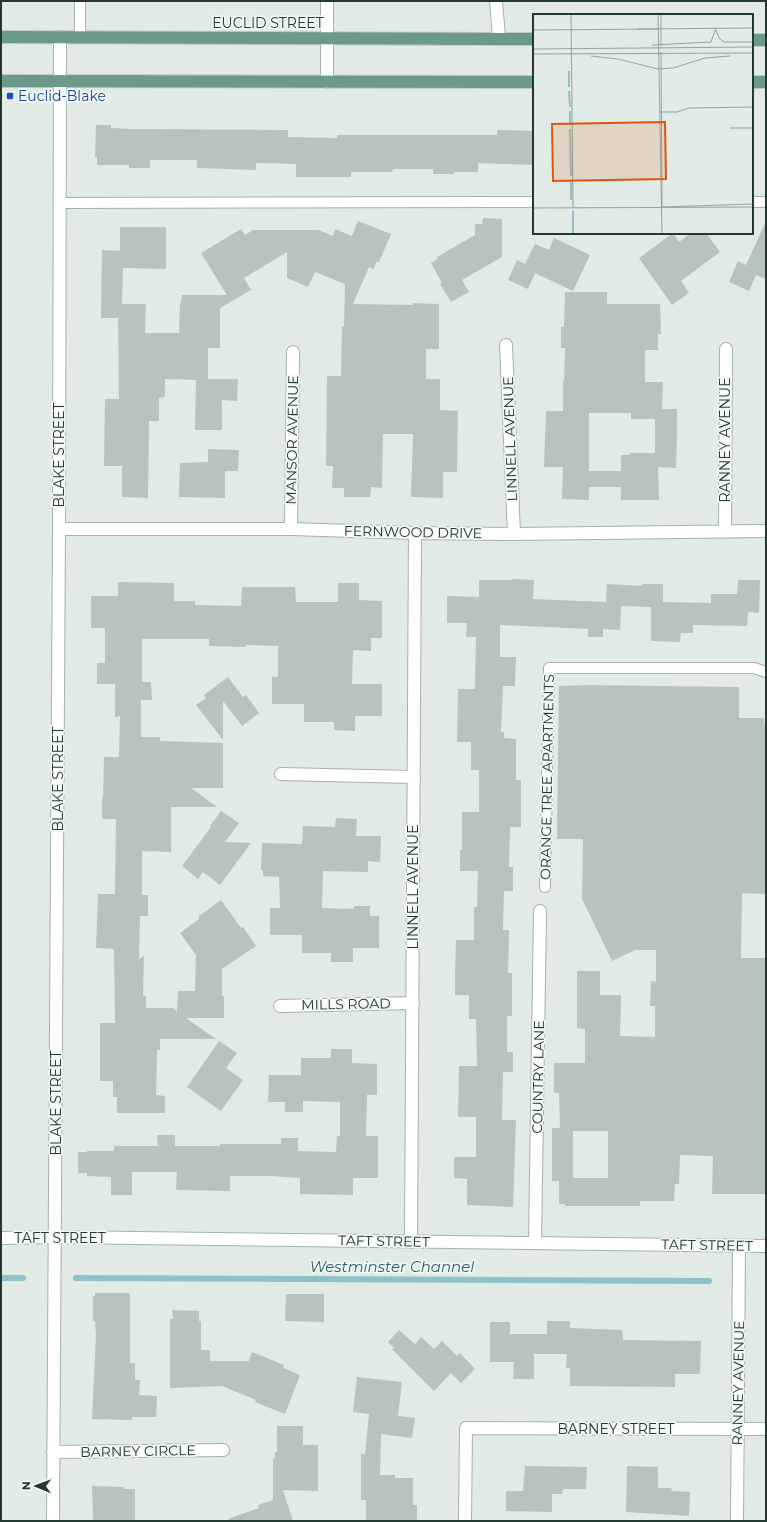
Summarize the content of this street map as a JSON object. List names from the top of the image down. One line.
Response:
{"streets":{"main road":["EUCLID STREET"],"street":["LINNELL AVENUE","MANSOR AVENUE","RANNEY AVENUE","BLAKE STREET","FERNWOOD DRIVE","MILLS ROAD","COUNTRY LANE","TAFT STREET","BARNEY STREET","BARNEY CIRCLE"],"lane":["ORANGE TREE APARTMENTS"]},"crossings":[["EUCLID STREET","BLAKE STREET"],["LINNELL AVENUE","FERNWOOD DRIVE"],["LINNELL AVENUE","MILLS ROAD"],["LINNELL AVENUE","TAFT STREET"],["MANSOR AVENUE","FERNWOOD DRIVE"],["RANNEY AVENUE","FERNWOOD DRIVE"],["RANNEY AVENUE","TAFT STREET"],["RANNEY AVENUE","BARNEY STREET"],["BLAKE STREET","FERNWOOD DRIVE"],["BLAKE STREET","TAFT STREET"],["BLAKE STREET","BARNEY CIRCLE"],["COUNTRY LANE","TAFT STREET"]],"water":["Westminster Channel"],"places":{"transit":["Euclid-Blake"]},"north":"left"}
